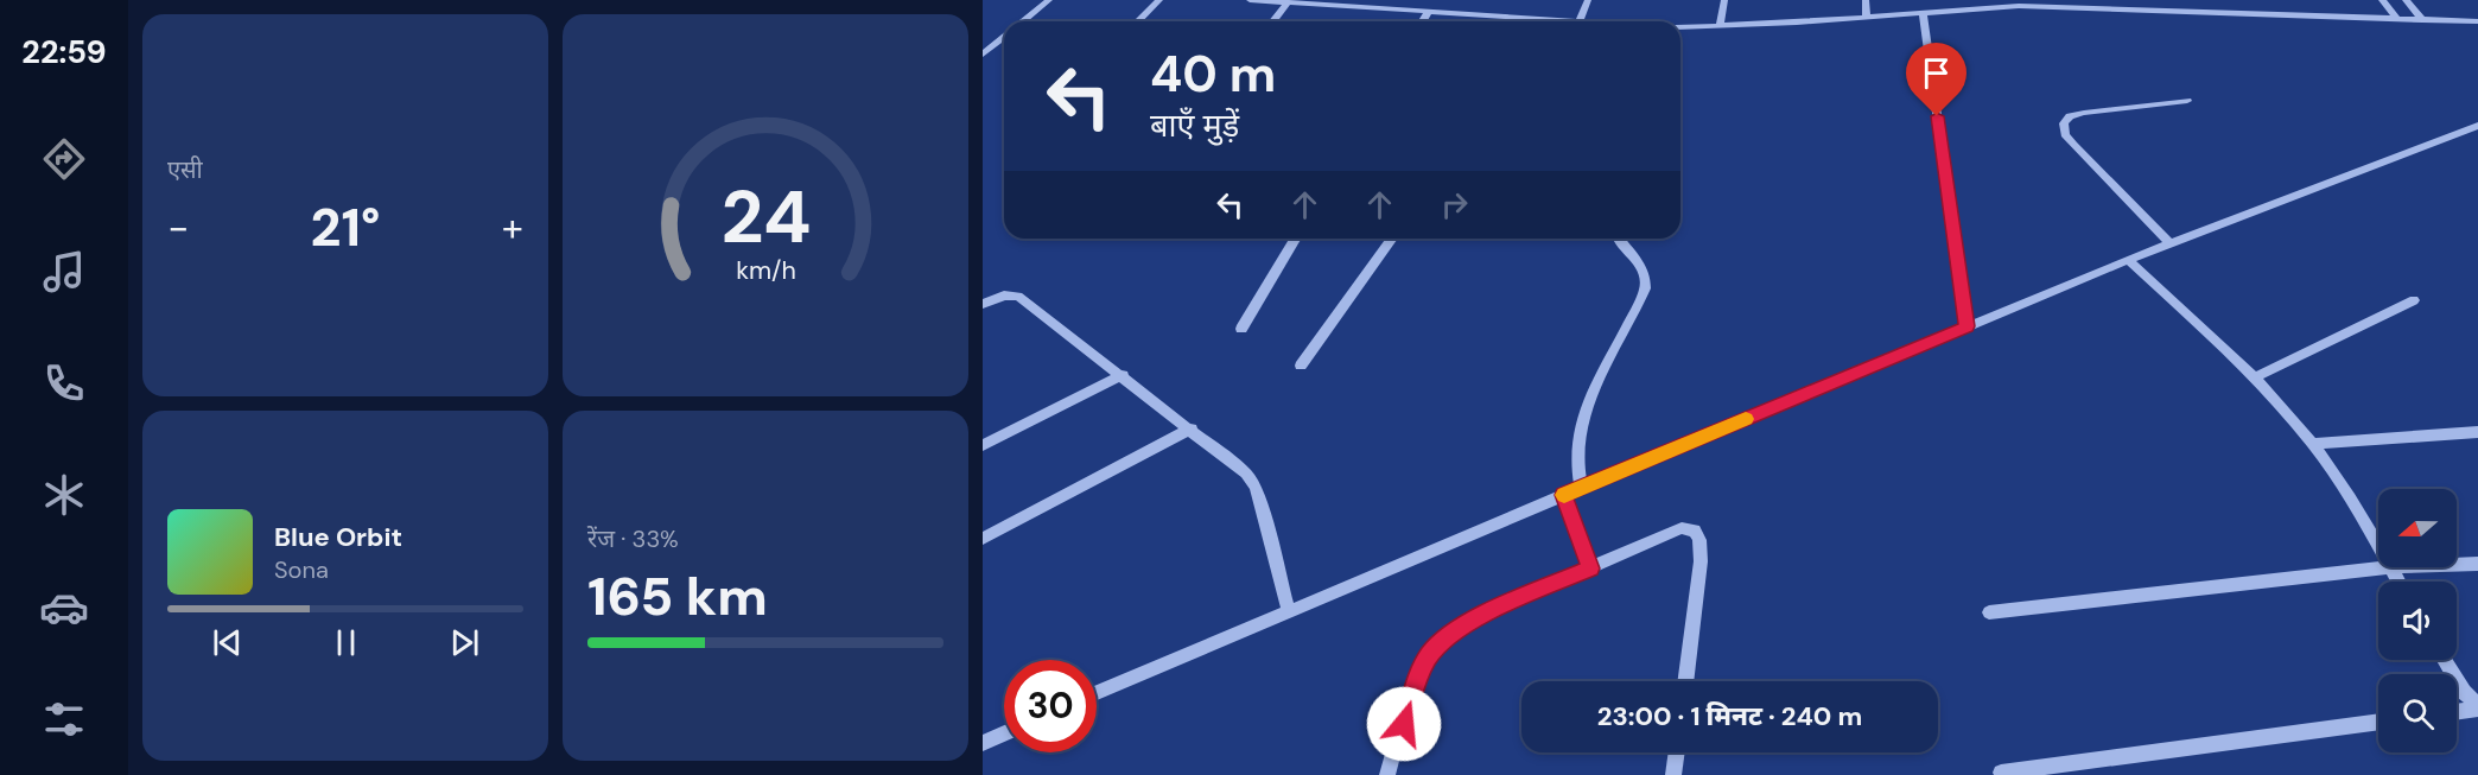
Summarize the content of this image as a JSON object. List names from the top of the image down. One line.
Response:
{"north":"left","page":{"tabs":"22:59","tile":["एसी",["रेंज · 33%","165 km"]],"turn":["40 m","बाएँ मुड़ें"],"heat":["−","21°","+"],"song":["Blue Orbit","Sona"],"limit":"30","trip":"23:00 · 1 मिनट · 240 m","gauge":["24","km/h"]}}
